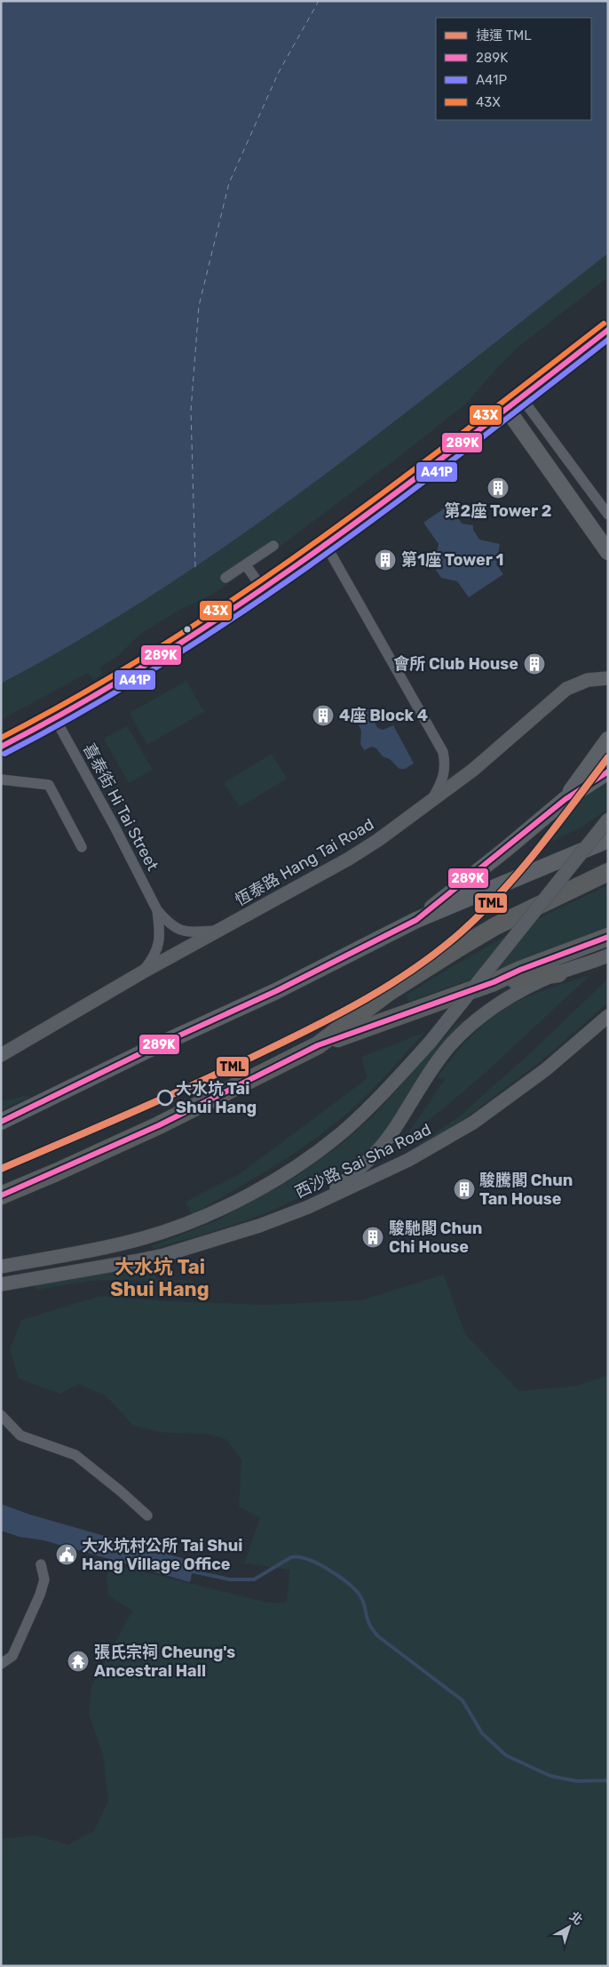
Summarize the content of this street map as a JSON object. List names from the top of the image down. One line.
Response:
{"streets":{"main road":["恆泰路 Hang Tai Road","西沙路 Sai Sha Road"],"street":["喜泰街 Hi Tai Street"]},"crossings":[["喜泰街 Hi Tai Street","恆泰路 Hang Tai Road"]],"districts":["大水坑 Tai Shui Hang"],"places":{"building":["第2座 Tower 2","第1座 Tower 1","會所 Club House","4座 Block 4","駿騰閣 Chun Tan House","駿馳閣 Chun Chi House"],"other":["大水坑 Tai Shui Hang"],"public building":["大水坑村公所 Tai Shui Hang Village Office"],"temple":["張氏宗祠 Cheung's Ancestral Hall"]},"lines":["transit line 43X","transit line 289K","transit line A41P","metro line TML"],"legend":["捷運 TML","289K","A41P","43X"],"north":"top right"}
